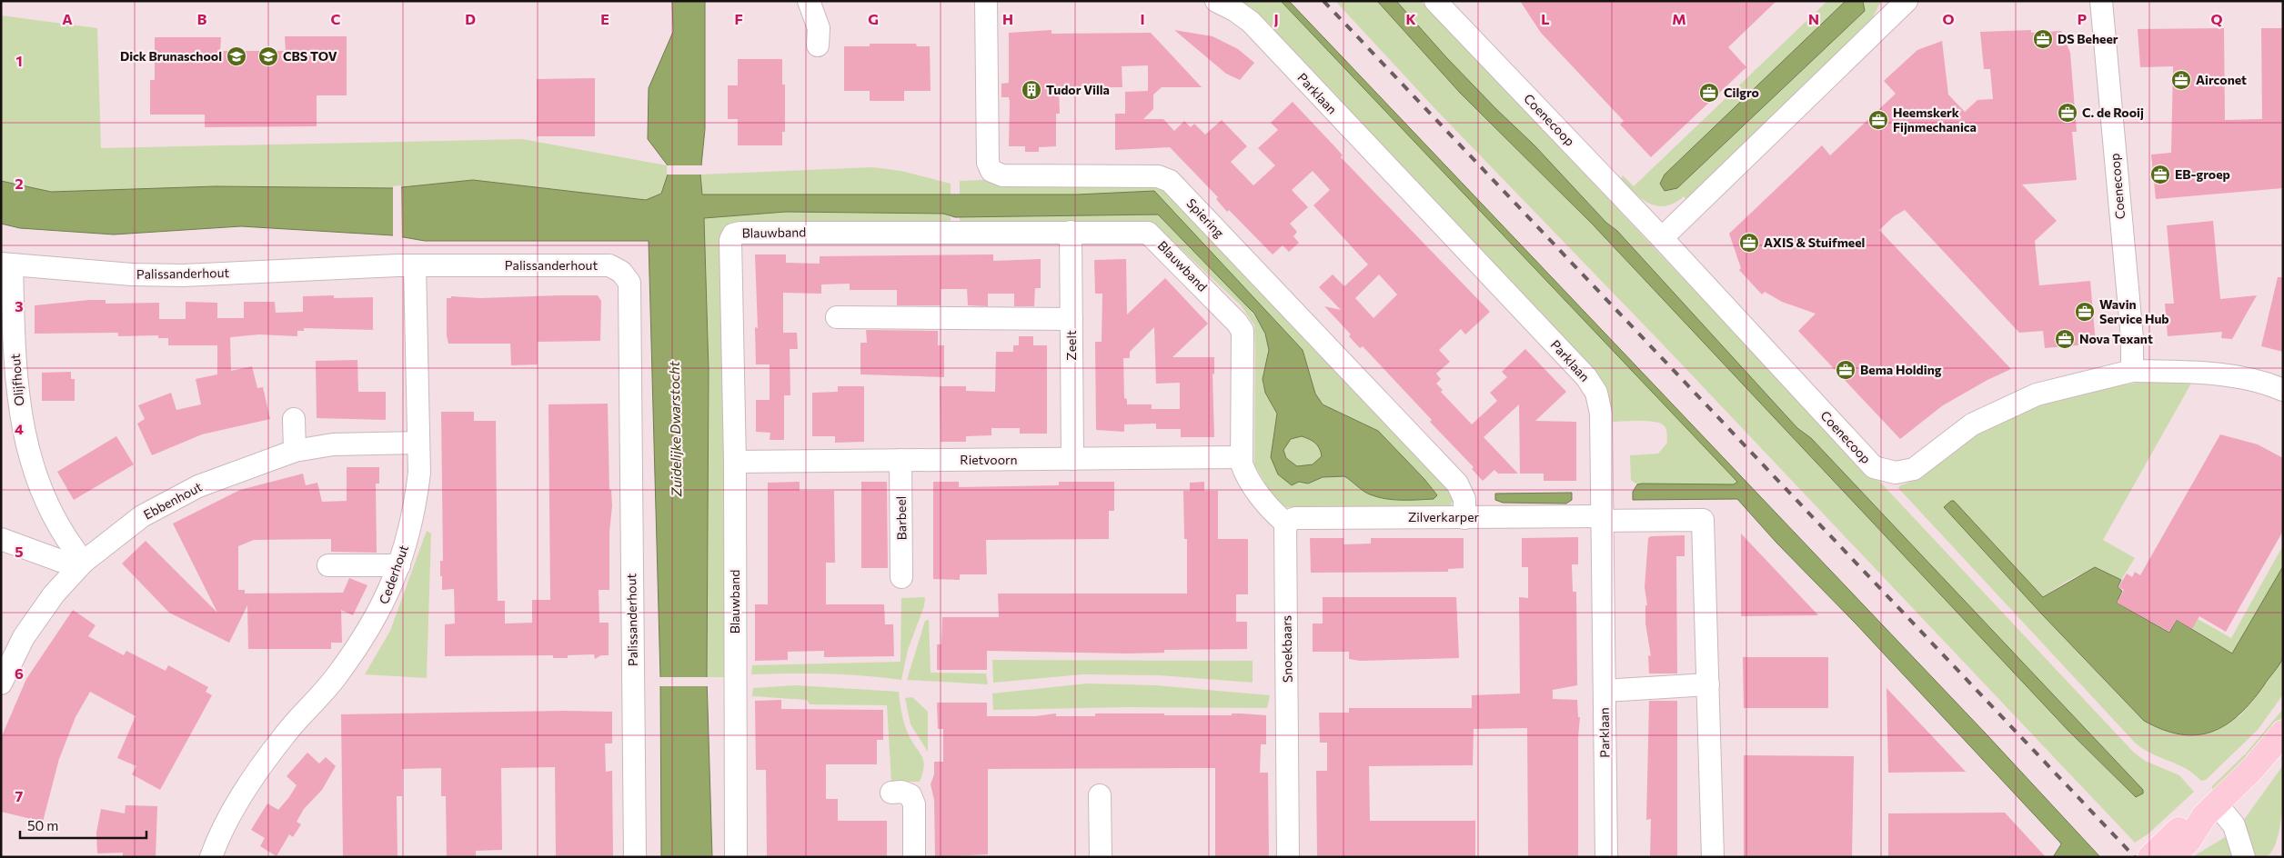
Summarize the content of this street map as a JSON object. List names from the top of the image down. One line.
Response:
{"streets":{"street":["Parklaan","Coenecoop","Spiering","Blauwband","Palissanderhout","Zeelt","Olijfhout","Rietvoorn","Ebbenhout","Zilverkarper","Barbeel","Cederhout","Snoekbaars"]},"crossings":[["Parklaan","Zilverkarper"],["Spiering","Zilverkarper"],["Blauwband","Zeelt"],["Blauwband","Rietvoorn"],["Palissanderhout","Olijfhout"],["Palissanderhout","Cederhout"],["Zeelt","Rietvoorn"],["Olijfhout","Ebbenhout"],["Rietvoorn","Barbeel"],["Ebbenhout","Cederhout"],["Zilverkarper","Snoekbaars"]],"water":["Zuidelijke Dwarstocht"],"places":{"office":["DS Beheer","Airconet","Cilgro","C. de Rooij","Heemskerk Fijnmechanica","EB-groep","AXIS & Stuifmeel","Wavin Service Hub","Nova Texant","Bema Holding"],"school or university":["Dick Brunaschool","CBS TOV"],"building":["Tudor Villa"]},"scale_bar":"50 m","grid":{"columns":["A","B","C","D","E","F","G","H","I","J","K","L","M","N","O","P","Q"],"rows":["1","2","3","4","5","6","7"]}}
